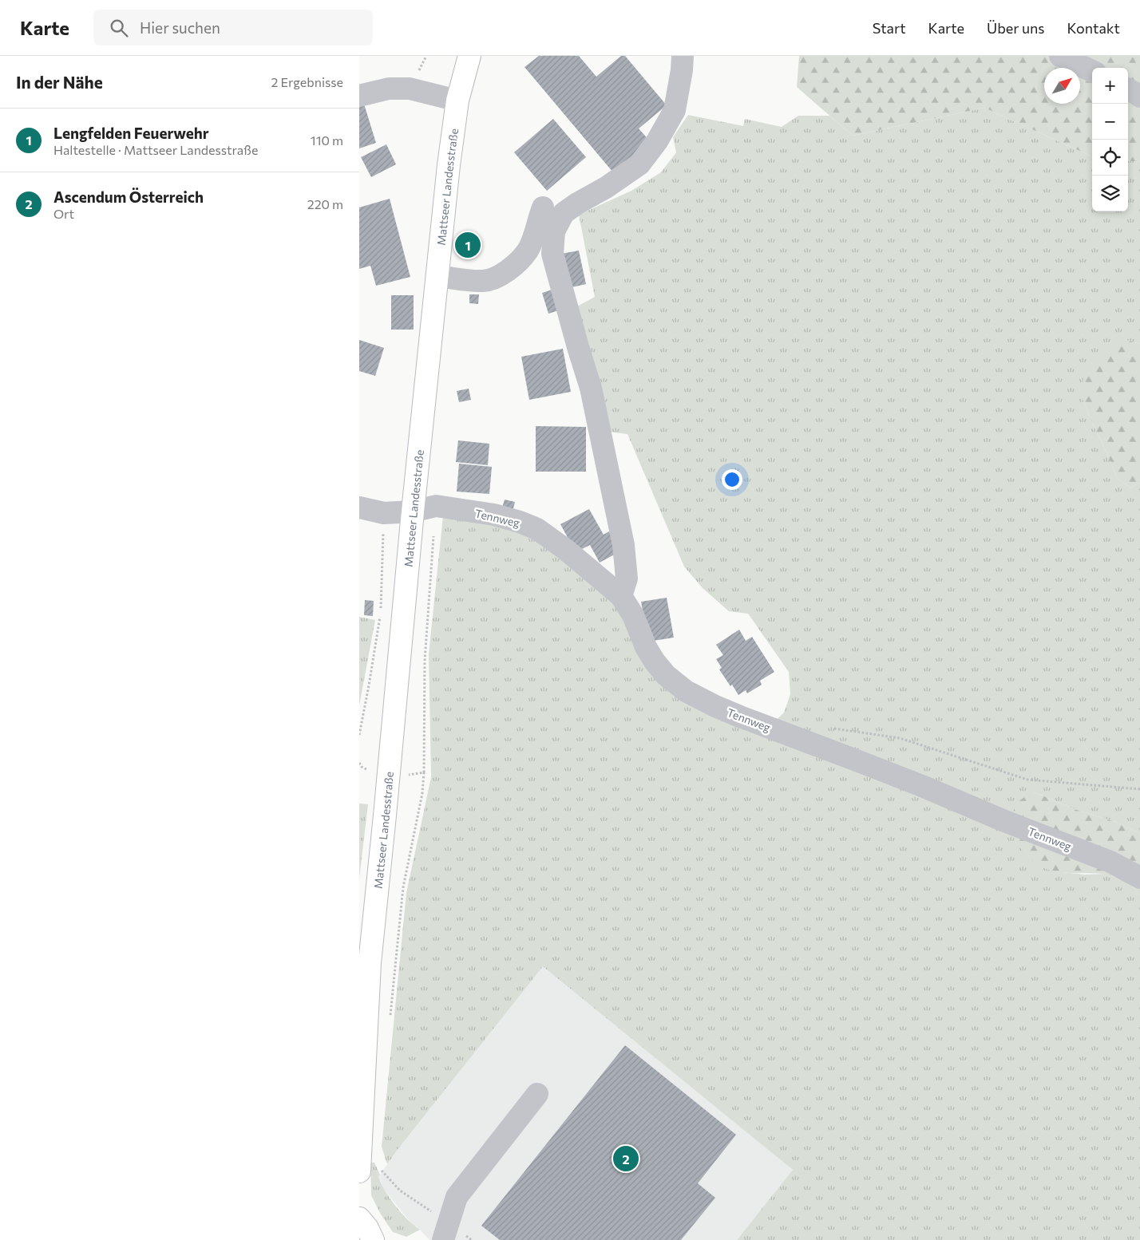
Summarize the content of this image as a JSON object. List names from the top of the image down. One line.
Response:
{"streets":{"main road":["Mattseer Landesstraße"],"street":["Tennweg"]},"crossings":[["Mattseer Landesstraße","Tennweg"]],"north":"top right","page":{"header":"Karte","search":"Hier suchen","nav":["Start","Karte","Über uns","Kontakt"],"heading":["In der Nähe","2 Ergebnisse"],"map_buttons":["+","−"],"list":[{"mark":"1","name":"Lengfelden Feuerwehr","note":"Haltestelle · Mattseer Landesstraße","value":"110 m"},{"mark":"2","name":"Ascendum Österreich","note":"Ort","value":"220 m"}],"pins":["1","2"]}}
